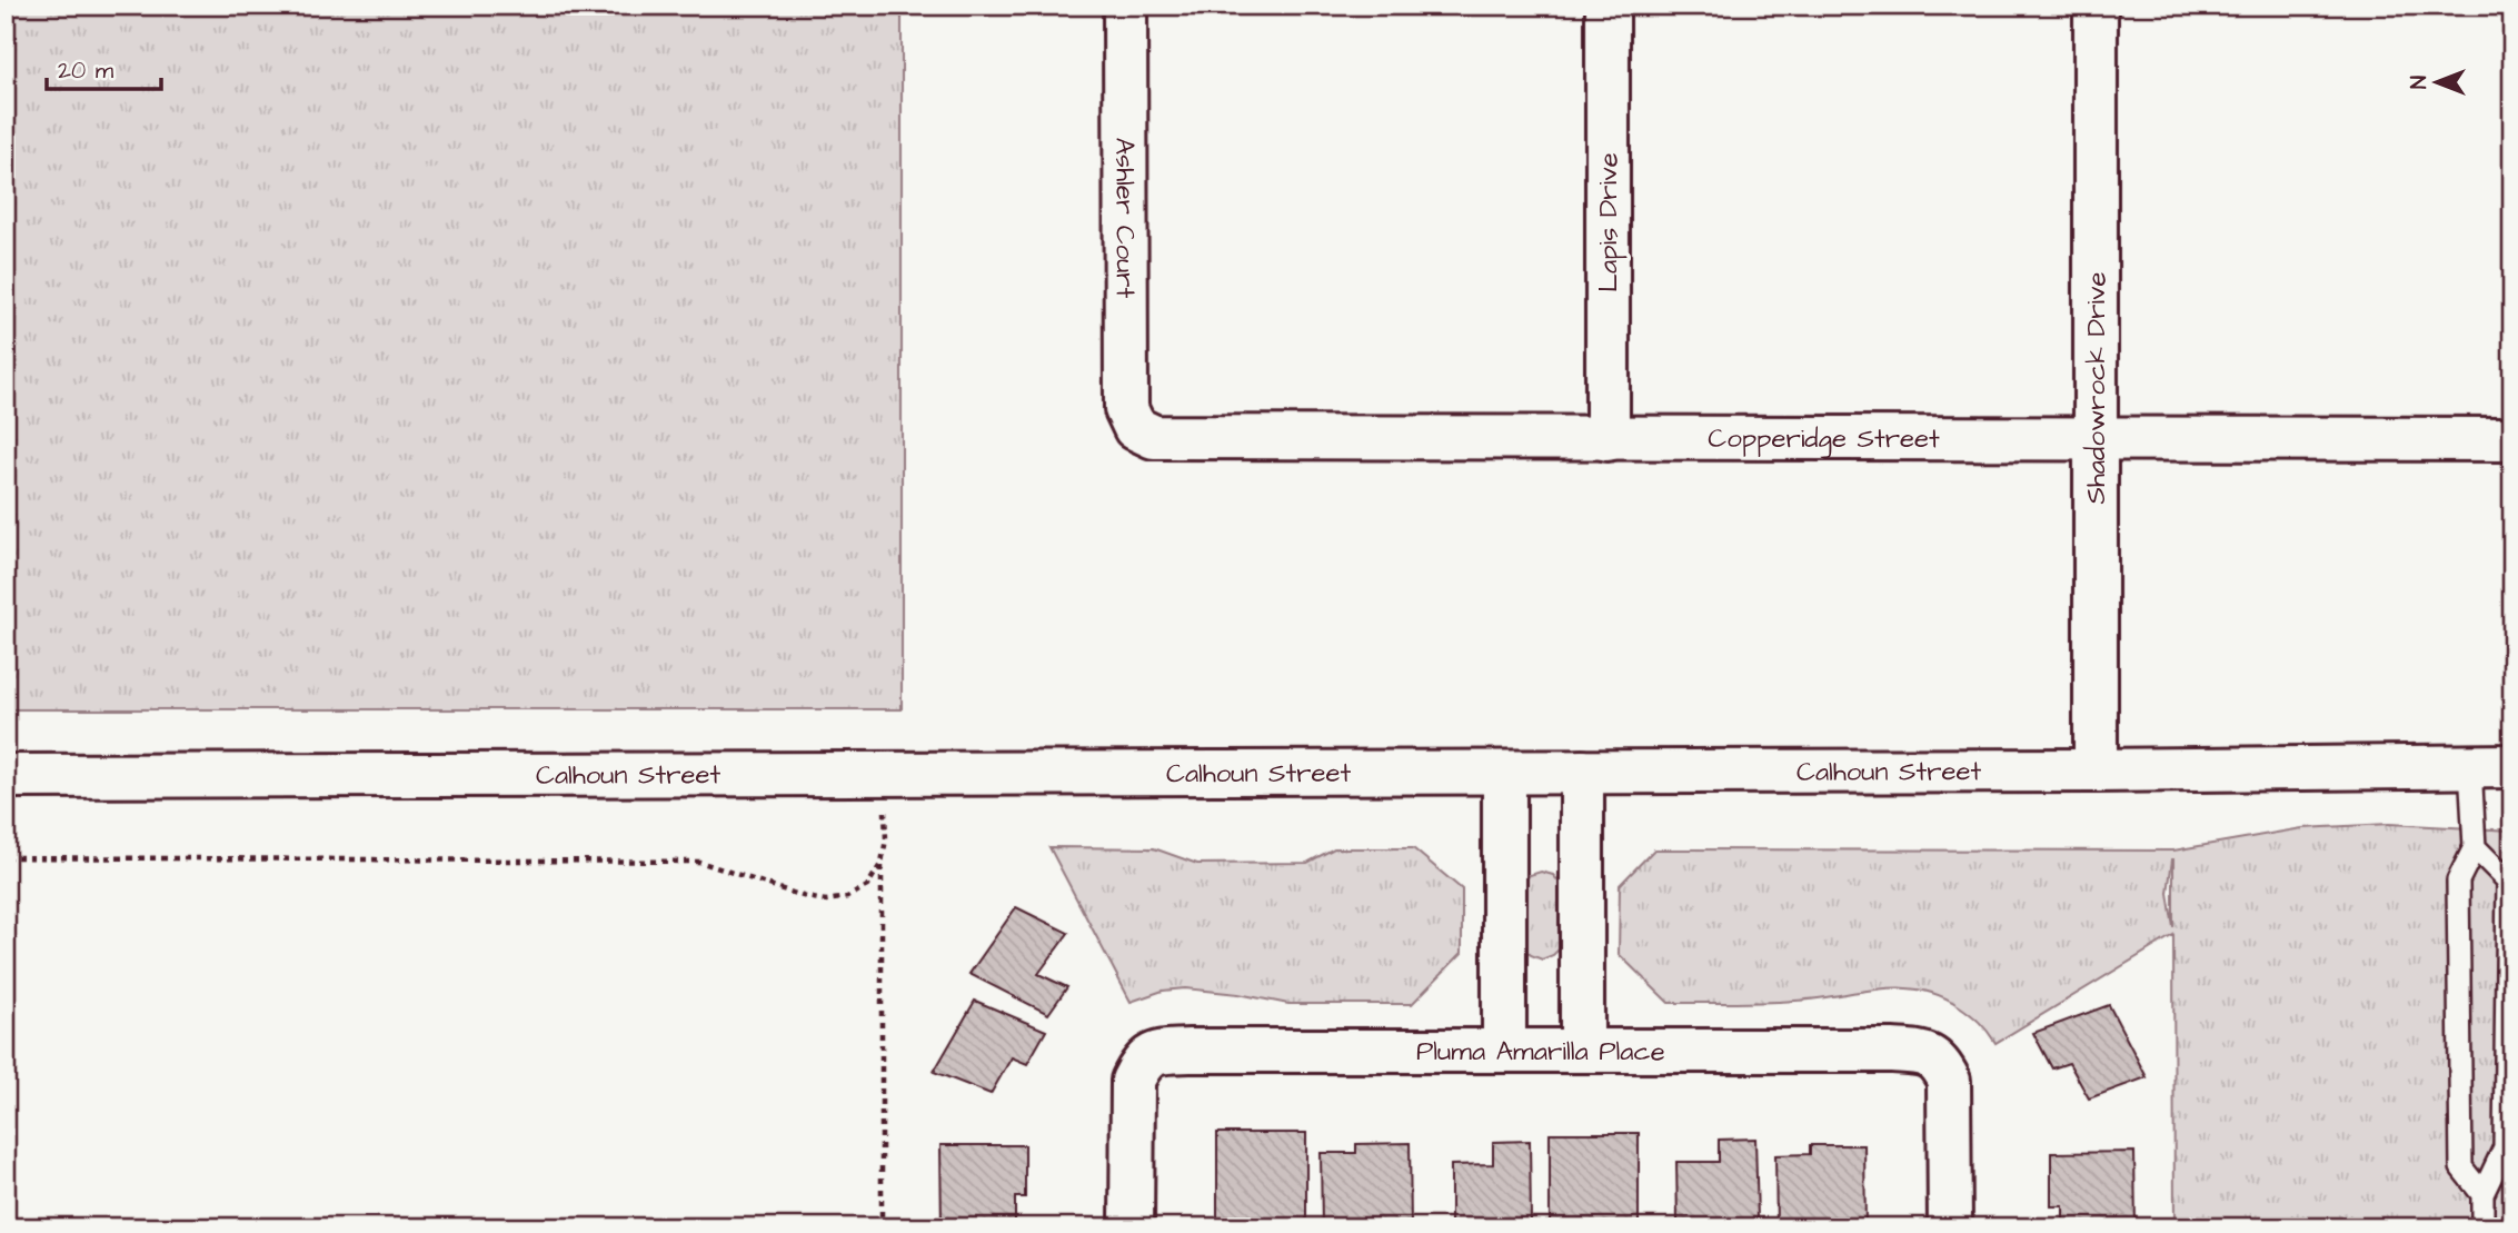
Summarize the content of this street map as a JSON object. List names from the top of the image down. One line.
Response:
{"streets":{"street":["Ashler Court","Lapis Drive","Shadowrock Drive","Copperidge Street","Calhoun Street","Pluma Amarilla Place"]},"crossings":[["Ashler Court","Copperidge Street"],["Lapis Drive","Copperidge Street"],["Shadowrock Drive","Copperidge Street"],["Shadowrock Drive","Calhoun Street"]],"scale_bar":"20 m","north":"left"}
